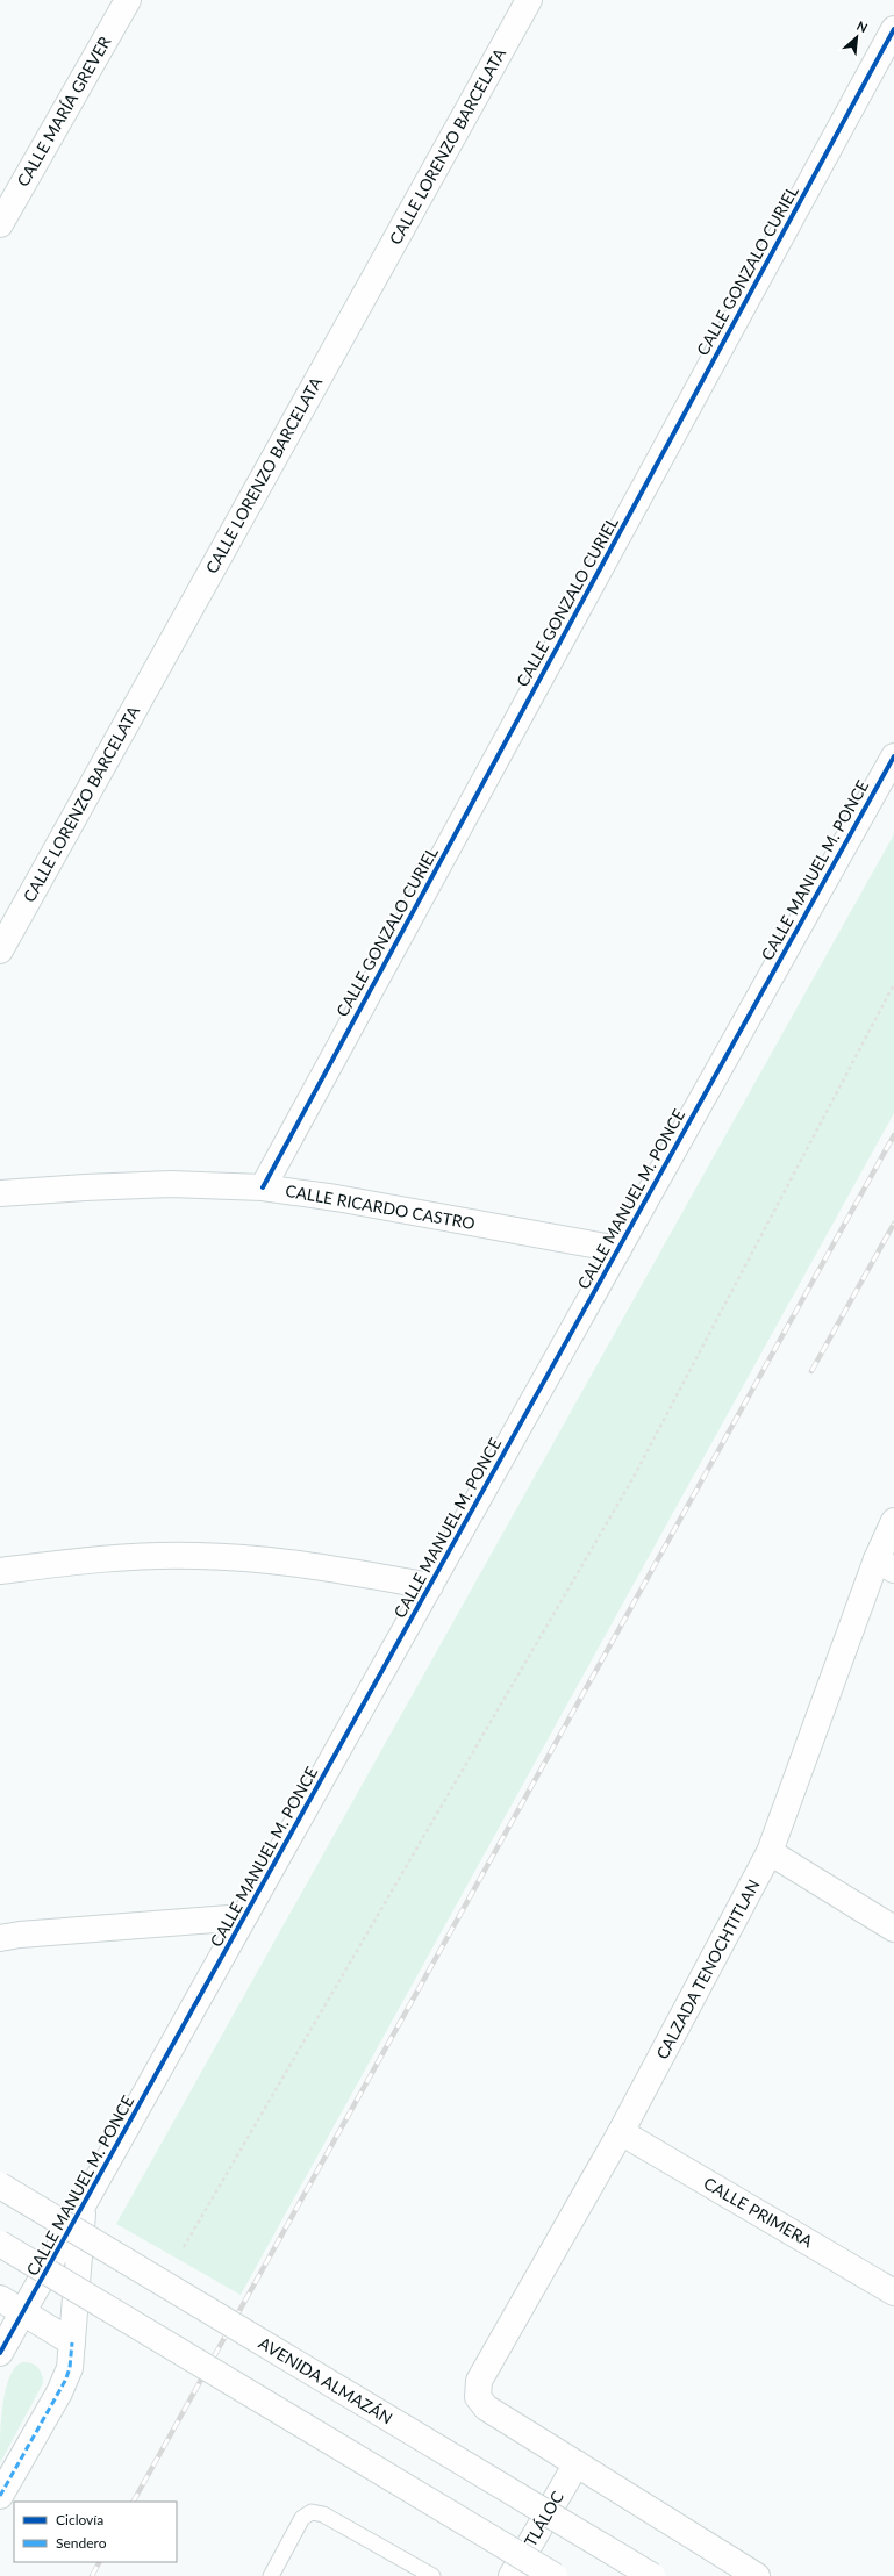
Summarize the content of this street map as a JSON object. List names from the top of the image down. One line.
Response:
{"streets":{"street":["CALLE MARÍA GREVER","CALLE LORENZO BARCELATA","CALLE GONZALO CURIEL","CALLE MANUEL M. PONCE","CALLE RICARDO CASTRO","CALZADA TENOCHTITLAN","CALLE PRIMERA","AVENIDA ALMAZÁN","TLÁLOC"]},"crossings":[["CALLE GONZALO CURIEL","CALLE RICARDO CASTRO"],["CALLE MANUEL M. PONCE","CALLE RICARDO CASTRO"],["CALZADA TENOCHTITLAN","CALLE PRIMERA"],["CALZADA TENOCHTITLAN","TLÁLOC"]],"legend":["Ciclovía","Sendero"],"north":"top right"}
